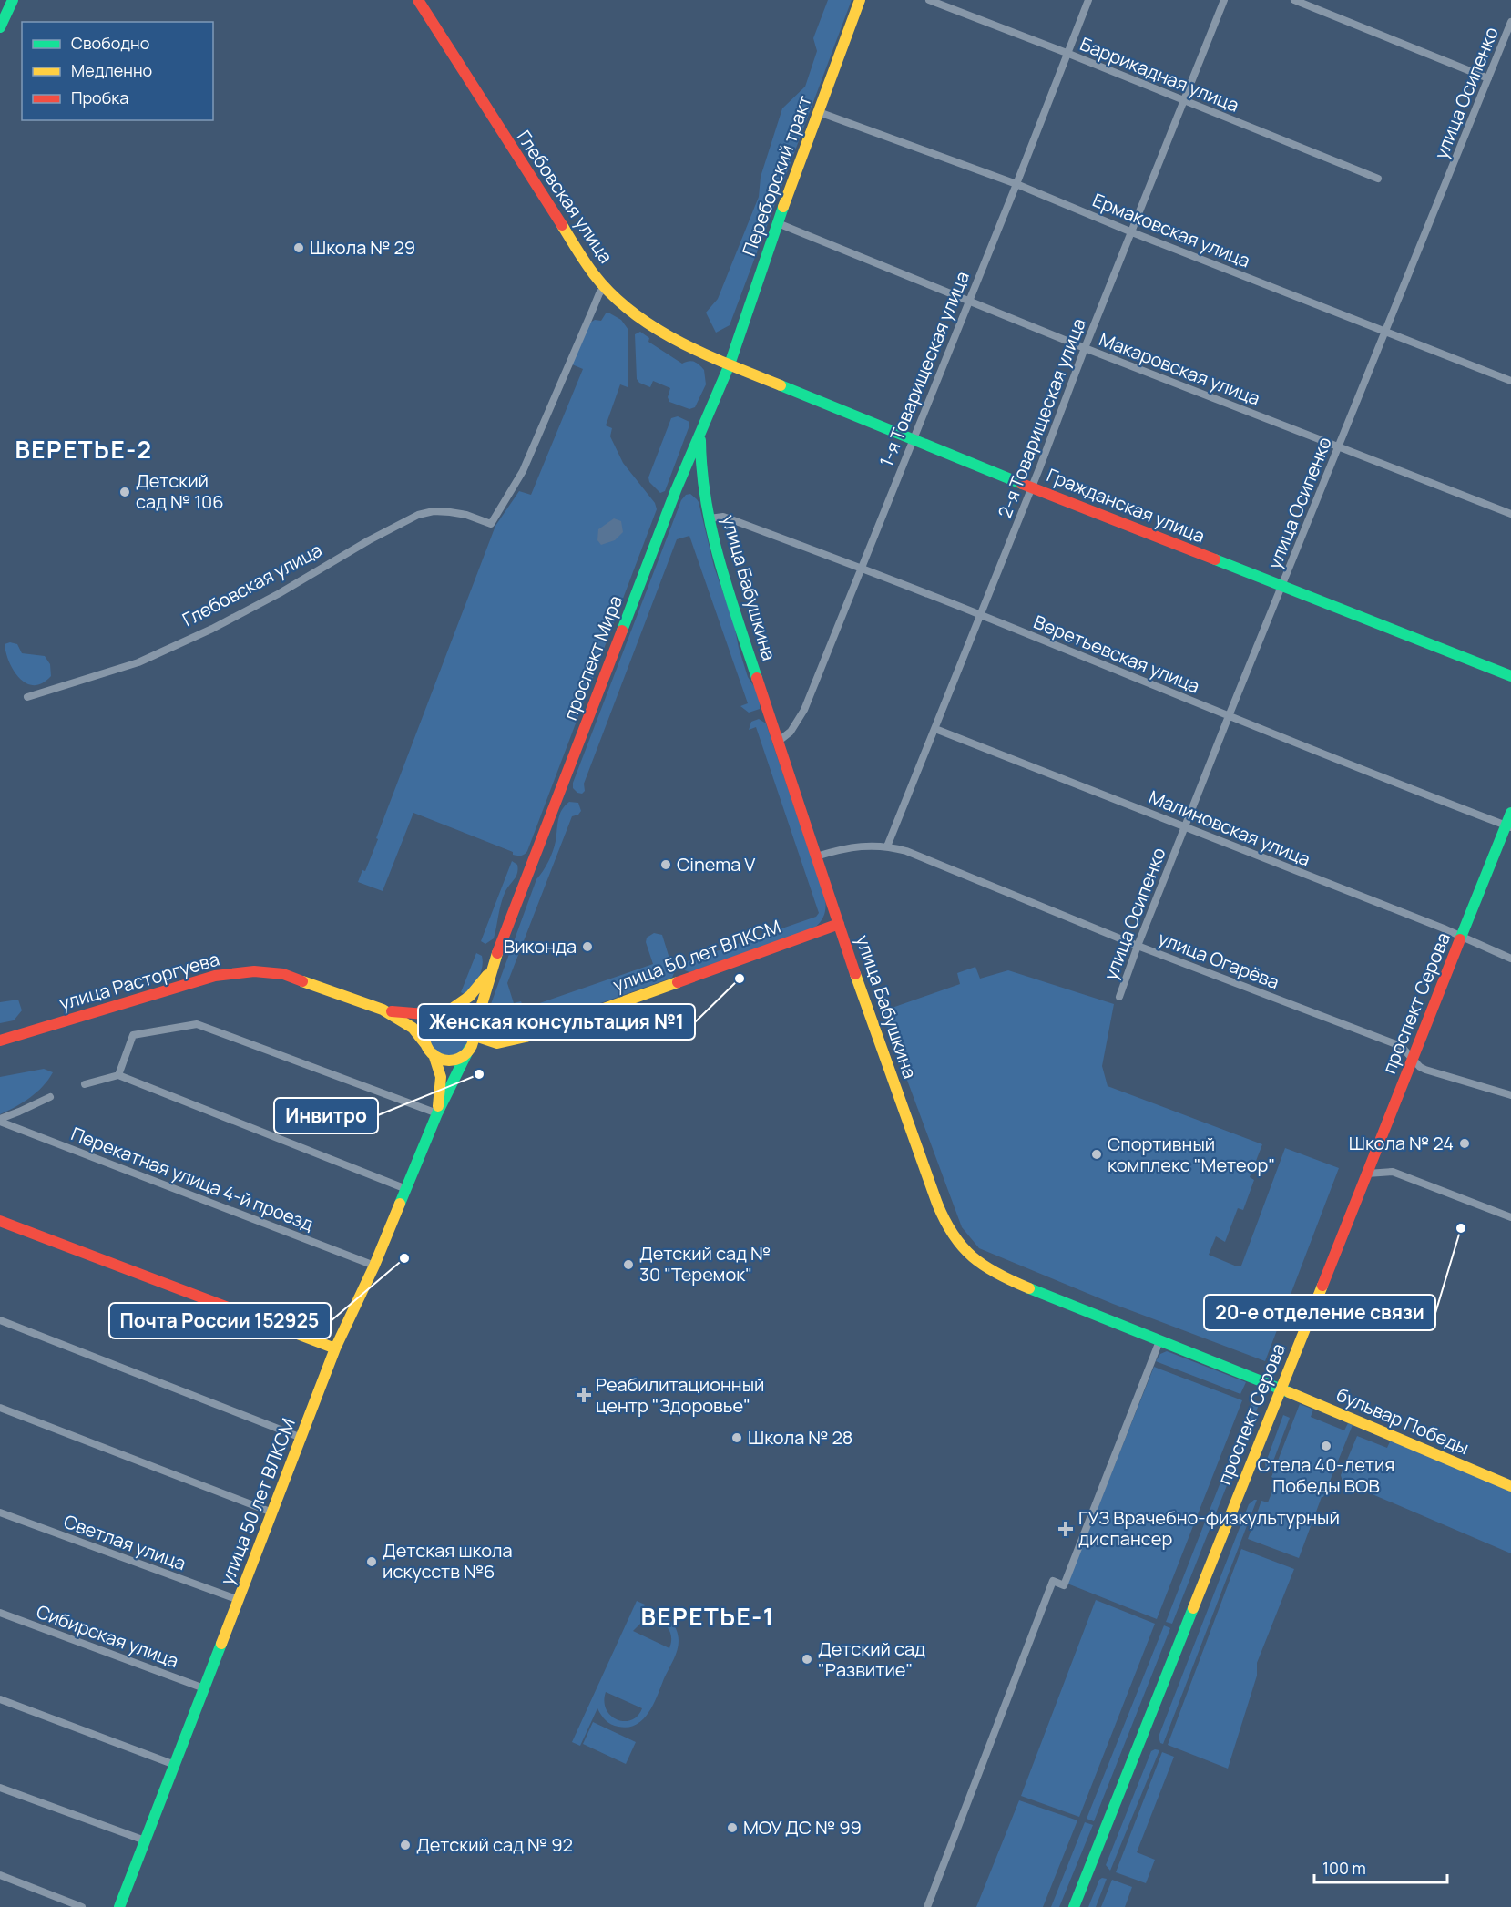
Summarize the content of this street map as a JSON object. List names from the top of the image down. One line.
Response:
{"streets":{"main road":["Переборский тракт","Глебовская улица","Гражданская улица","улица Бабушкина","проспект Мира","улица 50 лет ВЛКСМ","улица Расторгуева","проспект Серова","бульвар Победы"],"street":["Баррикадная улица","улица Осипенко","Ермаковская улица","1-я Товарищеская улица","Макаровская улица","2-я Товарищеская улица","Веретьевская улица","Малиновская улица","улица Огарёва","Перекатная улица 4-й проезд","Светлая улица","Сибирская улица"]},"crossings":[["Баррикадная улица","1-я Товарищеская улица"],["Баррикадная улица","2-я Товарищеская улица"],["улица Осипенко","Ермаковская улица"],["улица Осипенко","Макаровская улица"],["улица Осипенко","Гражданская улица"],["улица Осипенко","Веретьевская улица"],["улица Осипенко","Малиновская улица"],["улица Осипенко","улица Огарёва"],["Переборский тракт","Глебовская улица"],["Переборский тракт","Ермаковская улица"],["Переборский тракт","Макаровская улица"],["Переборский тракт","Гражданская улица"],["Переборский тракт","проспект Мира"],["Глебовская улица","Гражданская улица"],["Глебовская улица","проспект Мира"],["Ермаковская улица","1-я Товарищеская улица"],["Ермаковская улица","2-я Товарищеская улица"],["1-я Товарищеская улица","Макаровская улица"],["1-я Товарищеская улица","Гражданская улица"],["1-я Товарищеская улица","улица Бабушкина"],["1-я Товарищеская улица","Веретьевская улица"],["Макаровская улица","2-я Товарищеская улица"],["2-я Товарищеская улица","Гражданская улица"],["2-я Товарищеская улица","Веретьевская улица"],["2-я Товарищеская улица","Малиновская улица"],["2-я Товарищеская улица","улица Огарёва"],["Гражданская улица","проспект Мира"],["улица Бабушкина","Веретьевская улица"],["улица Бабушкина","проспект Мира"],["улица Бабушкина","улица 50 лет ВЛКСМ"],["улица Бабушкина","улица Огарёва"],["улица Бабушкина","проспект Серова"],["улица Бабушкина","бульвар Победы"],["Веретьевская улица","проспект Серова"],["проспект Мира","улица 50 лет ВЛКСМ"],["проспект Мира","улица Расторгуева"],["Малиновская улица","проспект Серова"],["улица 50 лет ВЛКСМ","улица Расторгуева"],["улица 50 лет ВЛКСМ","Перекатная улица 4-й проезд"],["улица 50 лет ВЛКСМ","Светлая улица"],["улица 50 лет ВЛКСМ","Сибирская улица"],["улица Огарёва","проспект Серова"],["проспект Серова","бульвар Победы"]],"districts":["ВЕРЕТЬЕ-2","ВЕРЕТЬЕ-1"],"places":{"other":["Школа № 29","Детский сад № 106","Cinema V","Виконда","Женская консультация №1","Инвитро","Школа № 24","Спортивный комплекс \"Метеор\"","20-е отделение связи","Почта России 152925","Детский сад № 30 \"Теремок\"","Школа № 28","Стела 40-летия Победы ВОВ","Детская школа искусств №6","Детский сад \"Развитие\"","МОУ ДС № 99","Детский сад № 92"],"health":["Реабилитационный центр \"Здоровье\"","ГУЗ Врачебно-физкультурный диспансер"]},"legend":["Свободно","Медленно","Пробка"],"scale_bar":"100 m"}
